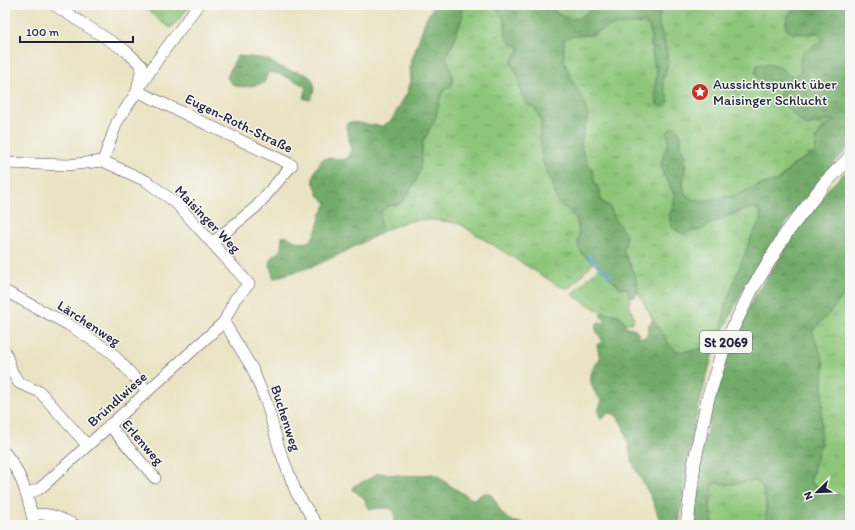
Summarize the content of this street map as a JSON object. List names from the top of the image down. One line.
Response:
{"streets":{"main road":["St 2069"],"street":["Eugen-Roth-Straße","Maisinger Weg","Lärchenweg","Bründlwiese","Buchenweg","Erlenweg"]},"crossings":[["Eugen-Roth-Straße","Maisinger Weg"],["Maisinger Weg","Bründlwiese"],["Maisinger Weg","Buchenweg"],["Lärchenweg","Bründlwiese"],["Bründlwiese","Buchenweg"],["Bründlwiese","Erlenweg"]],"places":{"place":["Aussichtspunkt über Maisinger Schlucht"]},"scale_bar":"100 m","north":"bottom left"}
